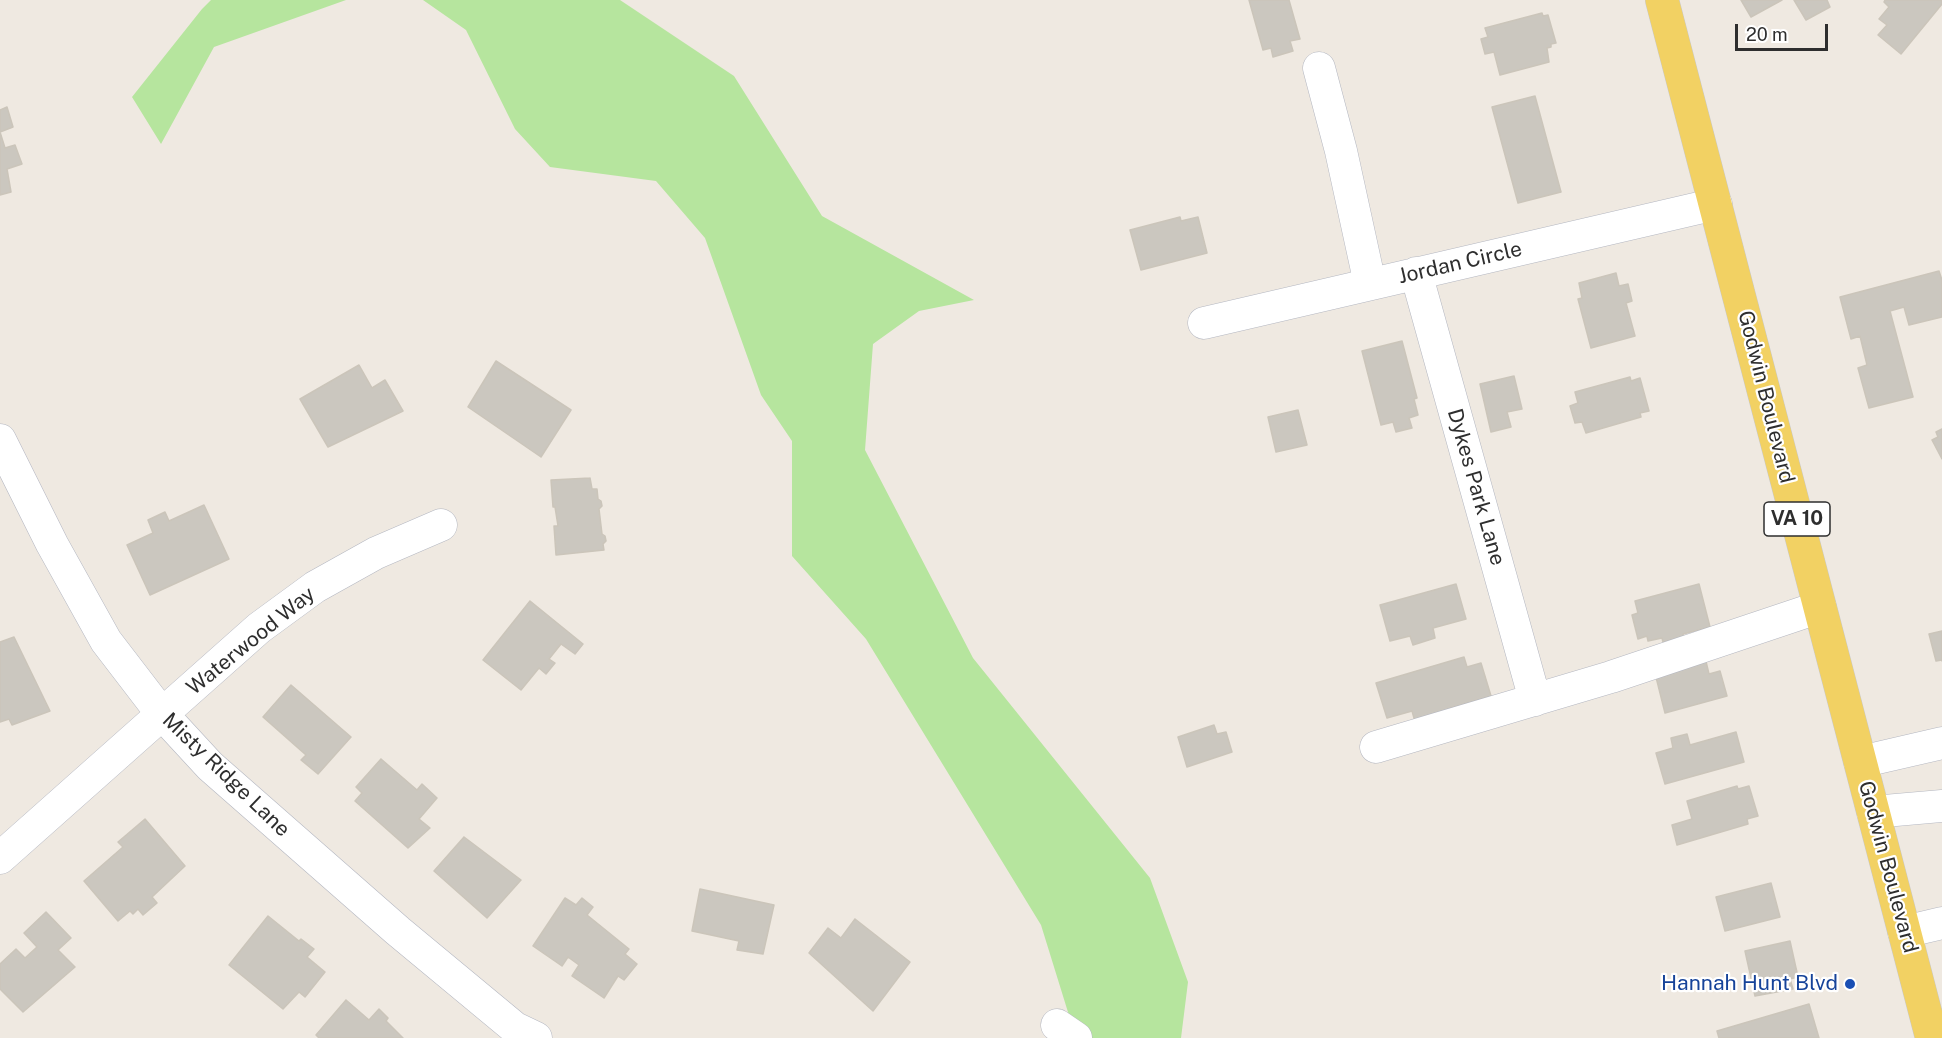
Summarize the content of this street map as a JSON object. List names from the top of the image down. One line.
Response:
{"streets":{"main road":["Godwin Boulevard","VA 10"],"street":["Jordan Circle","Dykes Park Lane","Waterwood Way","Misty Ridge Lane"]},"crossings":[["Jordan Circle","Godwin Boulevard"],["Jordan Circle","Dykes Park Lane"],["Waterwood Way","Misty Ridge Lane"]],"places":["Hannah Hunt Blvd"],"scale_bar":"20 m"}
